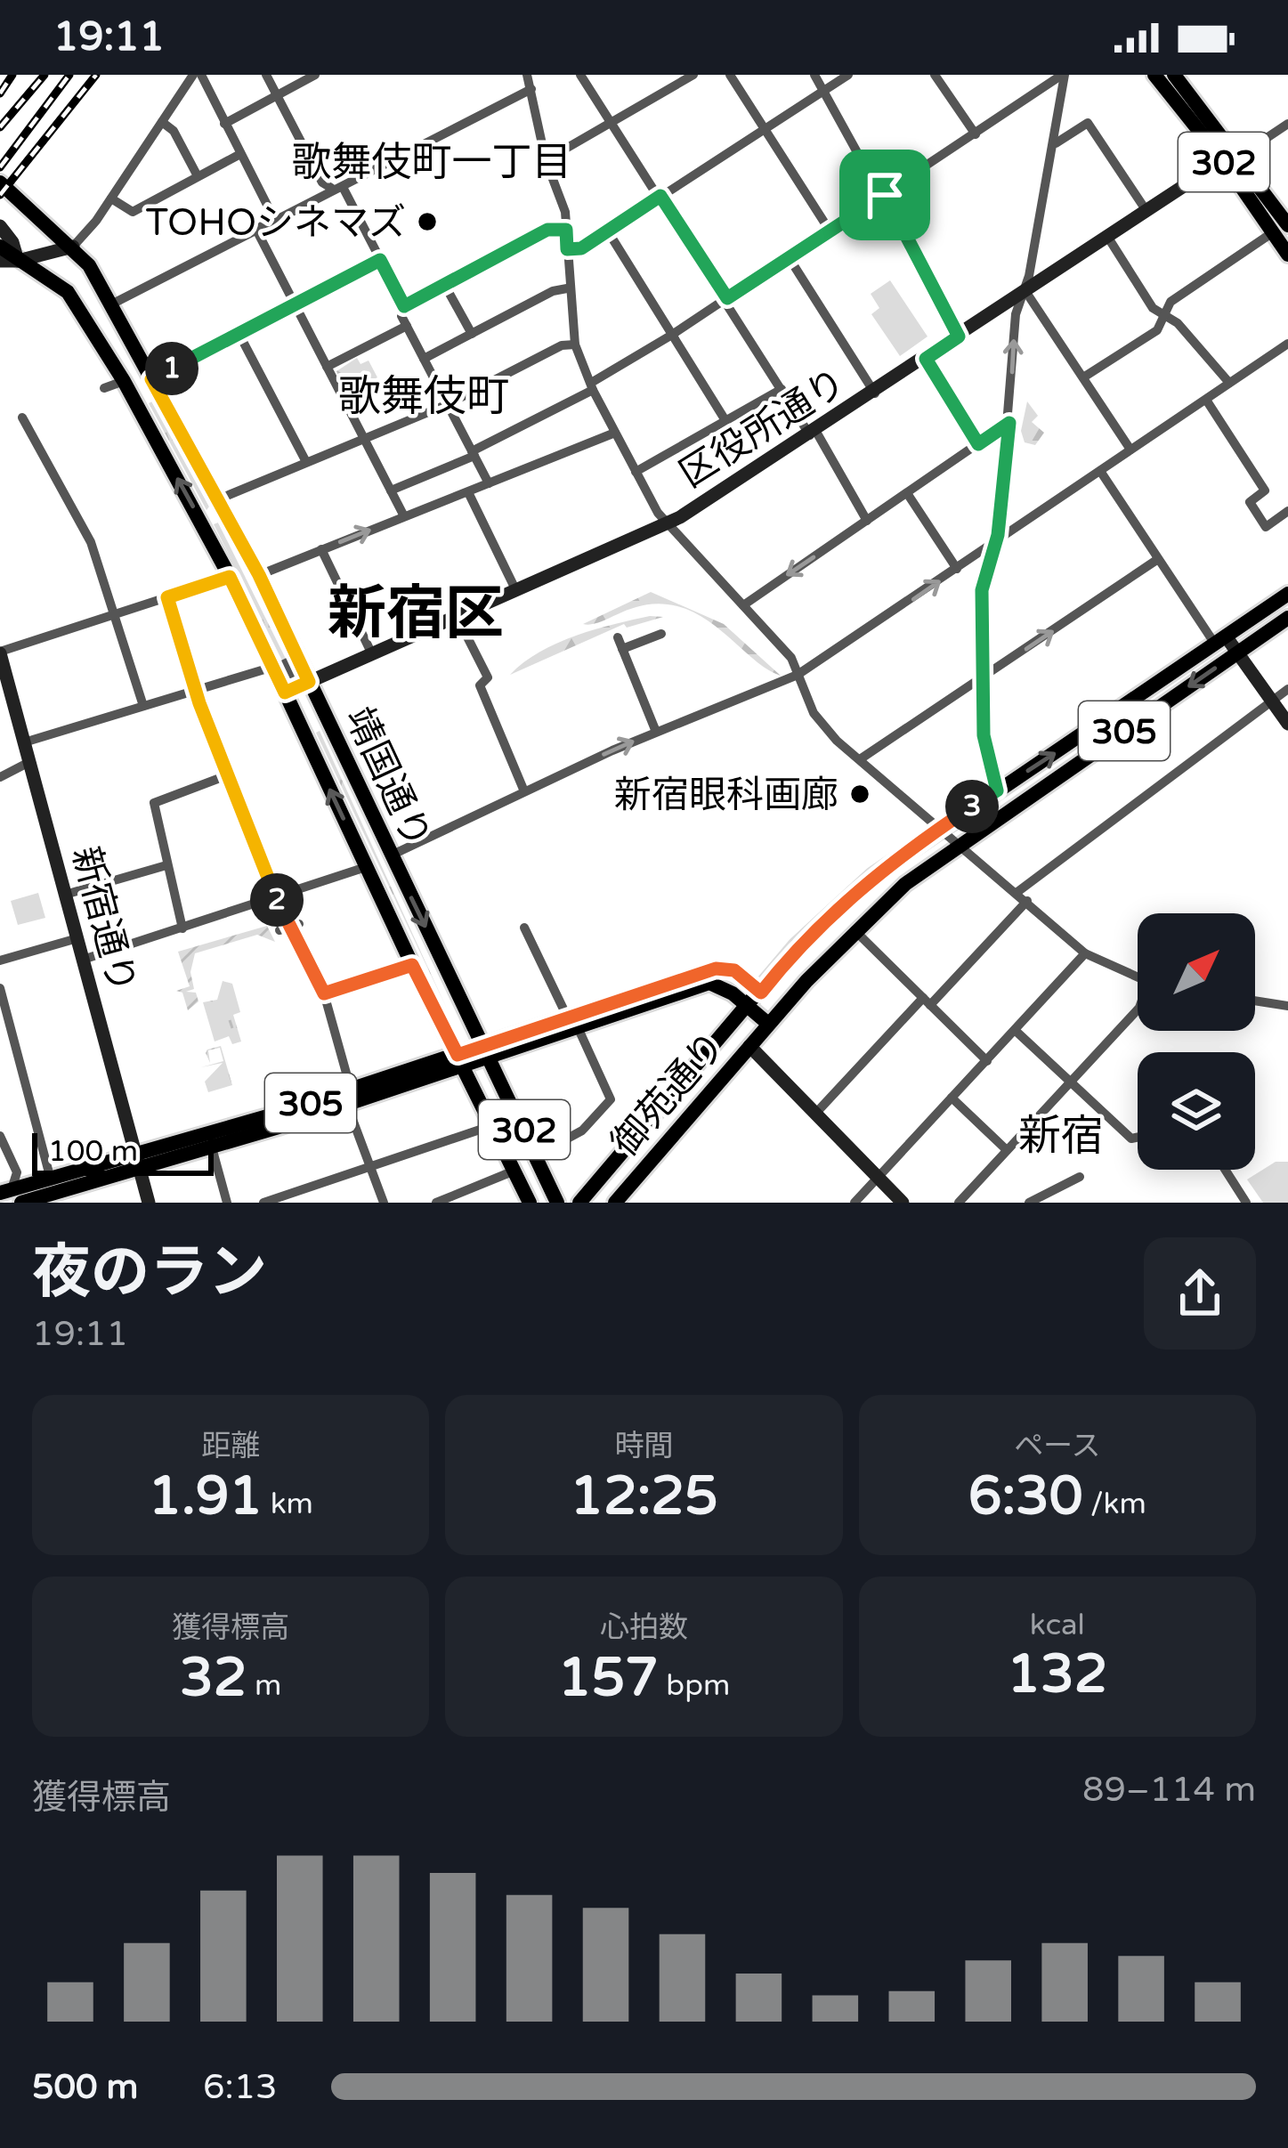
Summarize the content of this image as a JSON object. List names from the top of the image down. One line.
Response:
{"streets":{"main road":["302","305","靖国通り","御苑通り"],"street":["区役所通り","新宿通り"]},"crossings":[["302","区役所通り"],["区役所通り","靖国通り"],["305","靖国通り"],["305","新宿通り"],["305","御苑通り"]],"districts":["歌舞伎町一丁目","歌舞伎町","新宿区","新宿"],"places":["TOHOシネマズ","新宿眼科画廊"],"scale_bar":"100 m","north":"top right","page":{"status":"19:11","pins":["1","3","2"],"scale":"100 m","heading":["夜のラン","19:11"],"stats":[["距離","1.91 km"],["時間","12:25"],["ペース","6:30 /km"],["獲得標高","32 m"],["心拍数","157 bpm"],["kcal","132"]],"chart":["獲得標高","89–114 m"],"list":[{"name":"500 m","note":"6:13"}]}}
